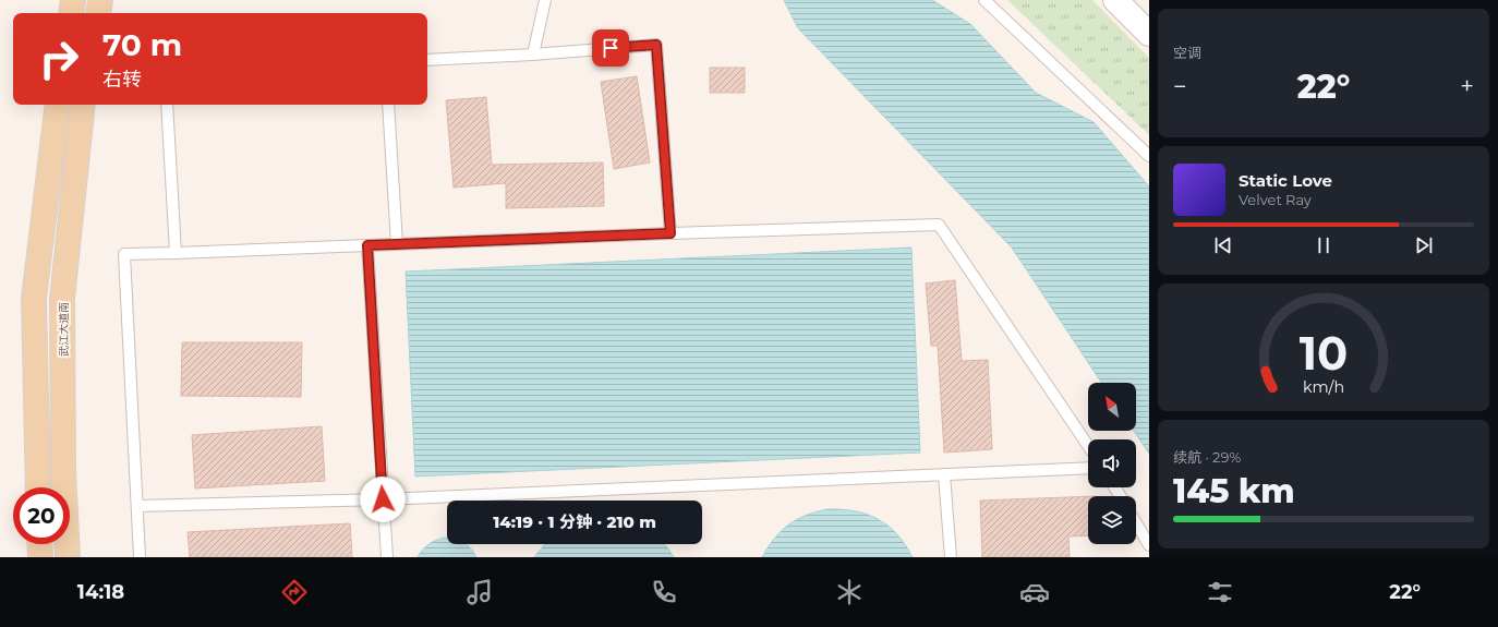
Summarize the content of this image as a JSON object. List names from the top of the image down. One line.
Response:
{"streets":{"main road":["武江大道南"]},"north":"top left","page":{"tile":["空调",["续航 · 29%","145 km"]],"turn":["70 m","右转"],"heat":["−","22°","+"],"song":["Static Love","Velvet Ray"],"limit":"20","trip":"14:19 · 1 分钟 · 210 m","tabs":["14:18","22°"],"gauge":["10","km/h"]}}
